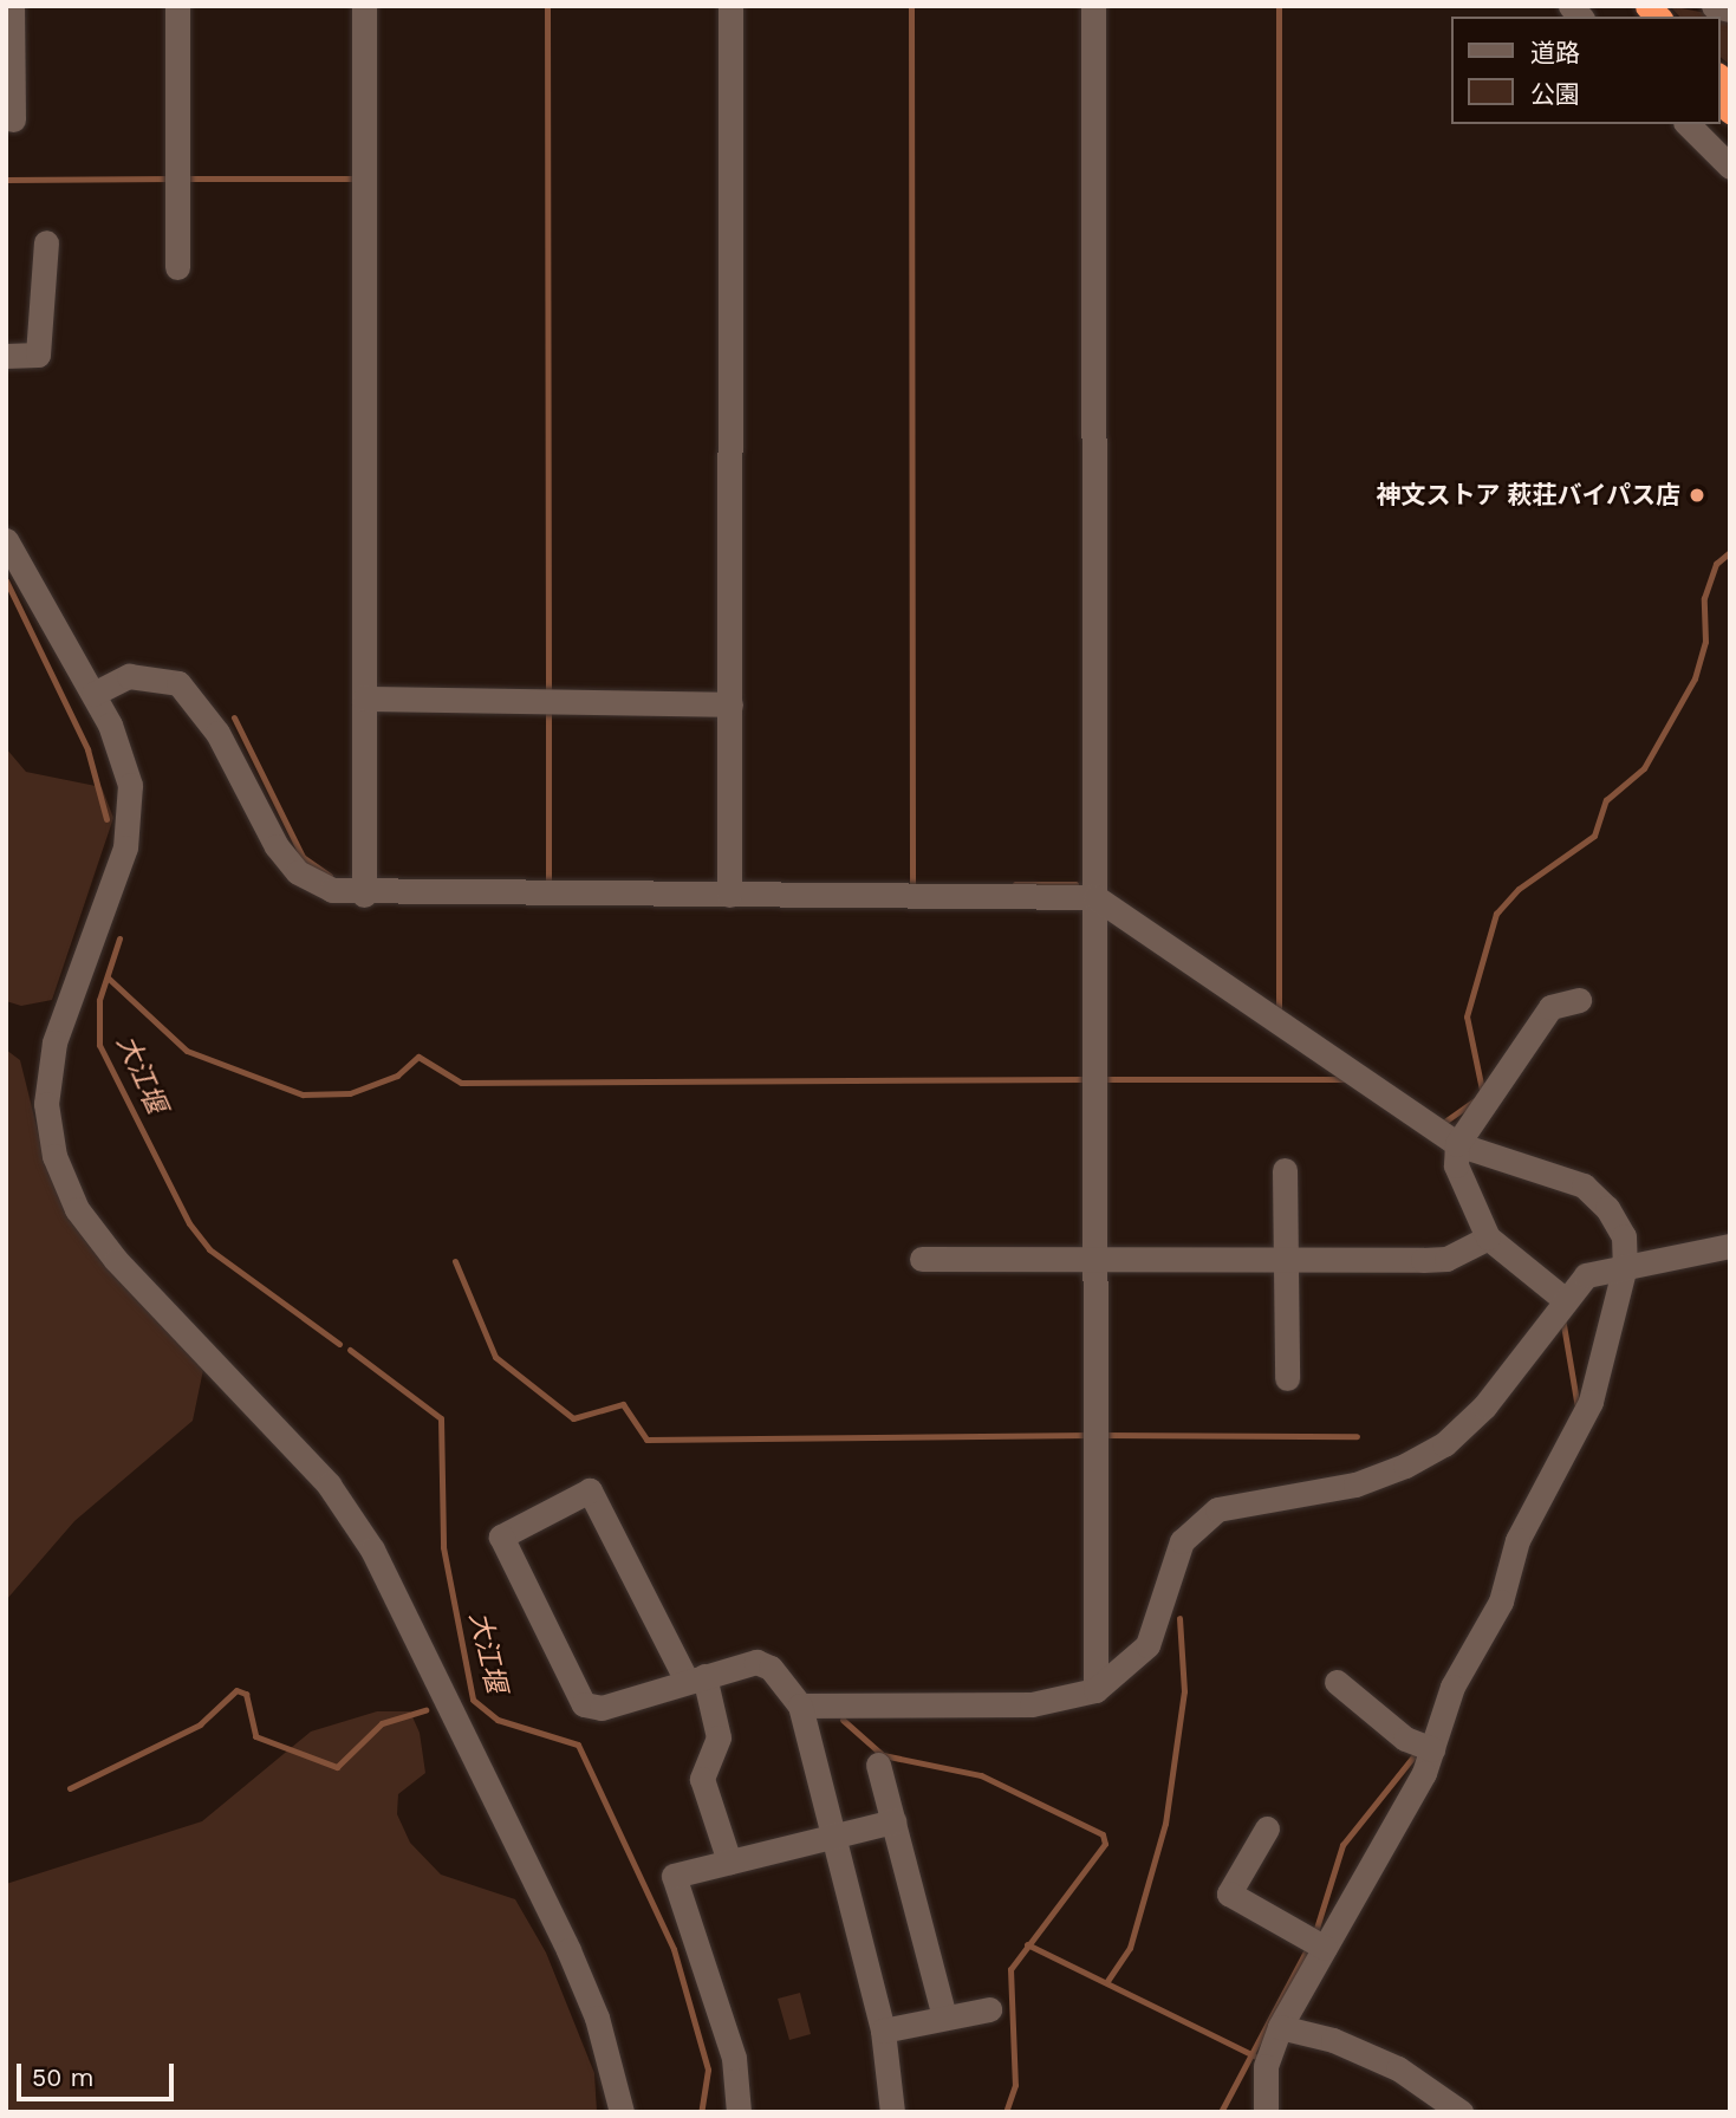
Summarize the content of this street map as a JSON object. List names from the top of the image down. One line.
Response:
{"water":["大江堰"],"places":["神文ストア 萩荘バイパス店"],"legend":["道路","公園"],"scale_bar":"50 m"}
